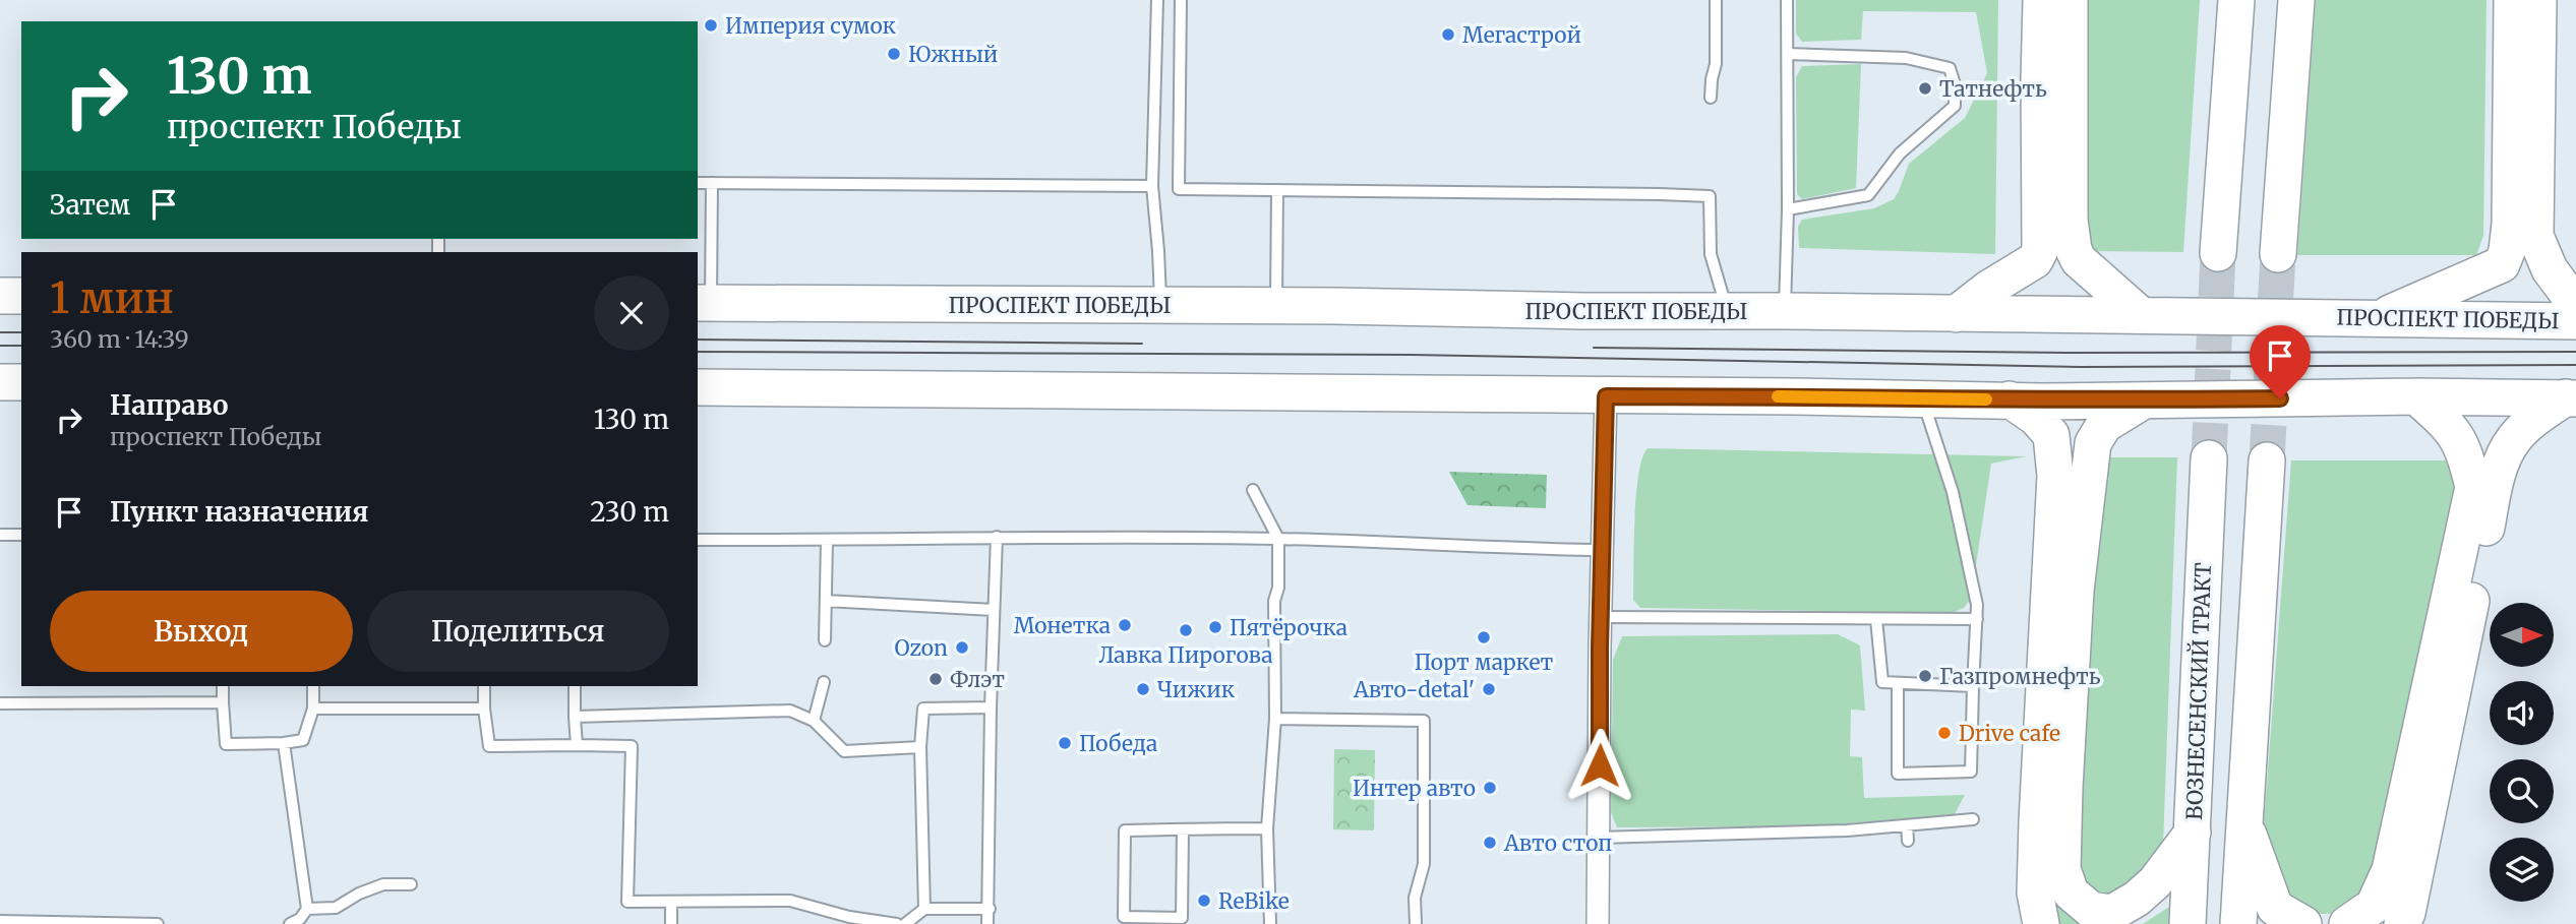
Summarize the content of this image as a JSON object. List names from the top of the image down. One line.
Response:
{"streets":{"main road":["ПРОСПЕКТ ПОБЕДЫ","ВОЗНЕСЕНСКИЙ ТРАКТ"]},"places":["Империя сумок","Мегастрой","Южный","Татнефть","Монетка","Пятёрочка","Лавка Пирогова","Порт маркет","Ozon","Газпромнефть","Флэт","Чижик","Авто-detal'","Drive cafe","Победа","Интер авто","Авто стоп","ReBike"],"north":"right","page":{"turn":["130 m","проспект Победы"],"then":"Затем","heading":["1 мин","360 m · 14:39"],"list":[{"name":"Направо","note":"проспект Победы","value":"130 m"},{"name":"Пункт назначения","value":"230 m"}],"buttons":["Выход","Поделиться"]}}
